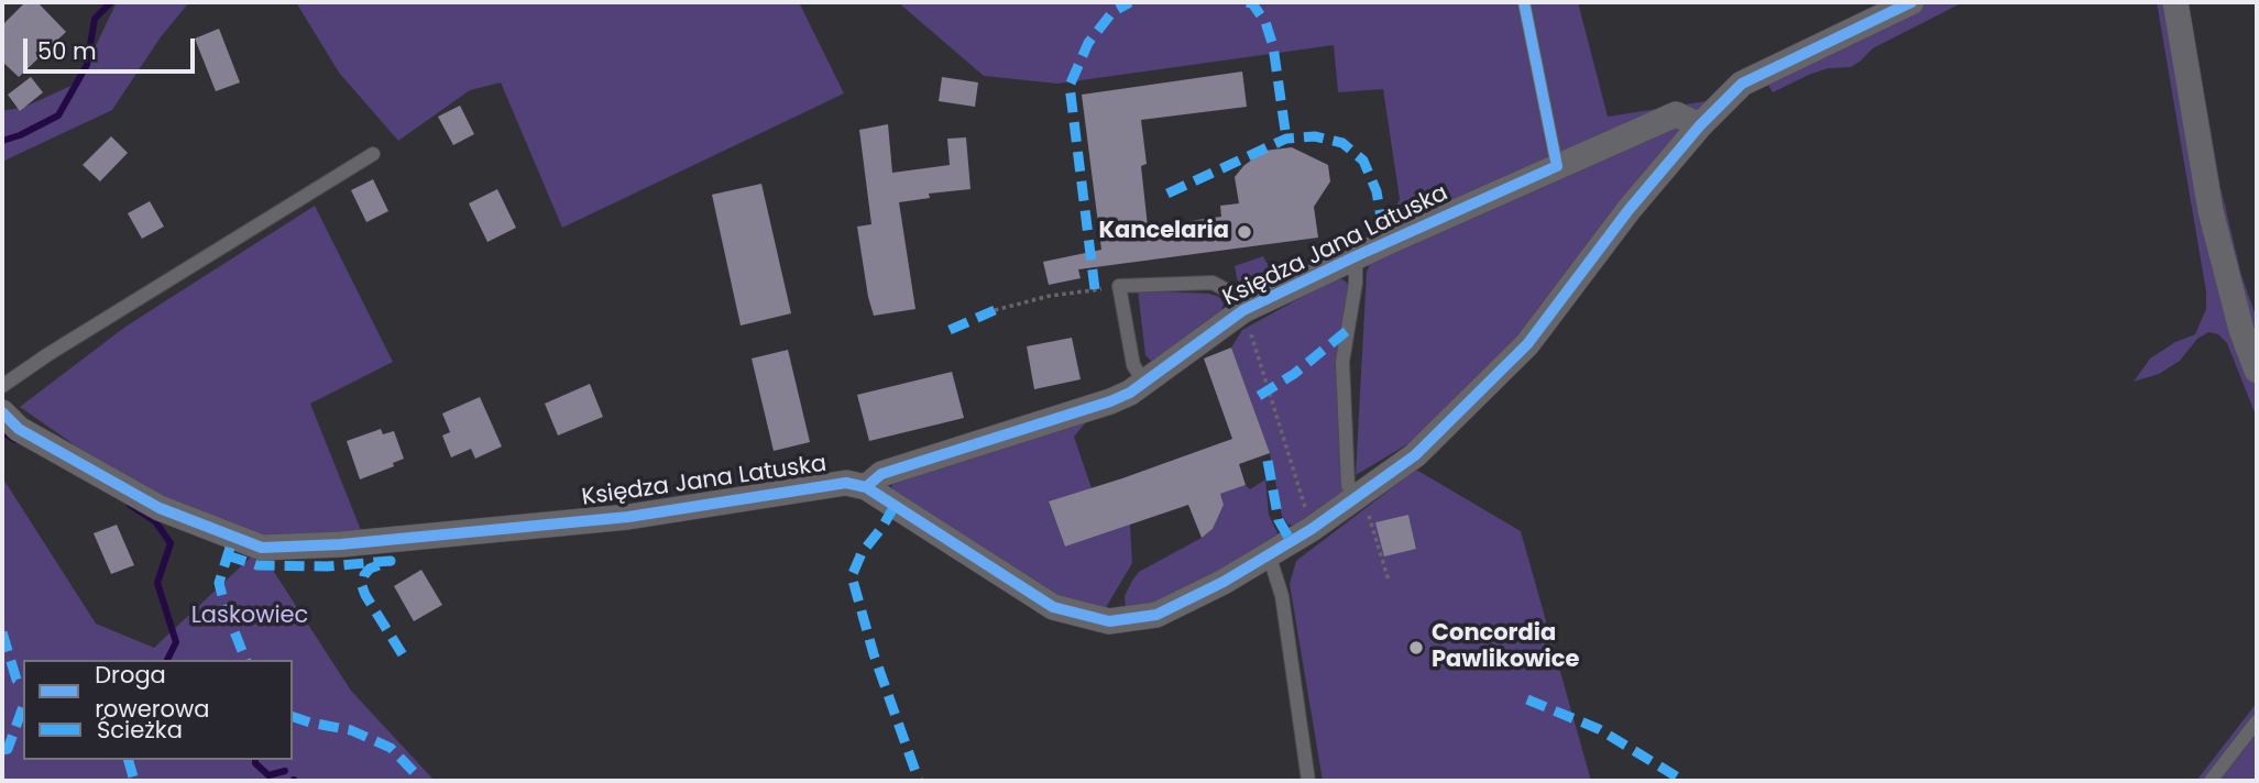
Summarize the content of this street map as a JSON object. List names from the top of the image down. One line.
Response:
{"streets":{"street":["Księdza Jana Latuska"]},"parks":["Laskowiec"],"places":["Kancelaria","Concordia Pawlikowice"],"legend":["Droga rowerowa","Ścieżka"],"scale_bar":"50 m"}
